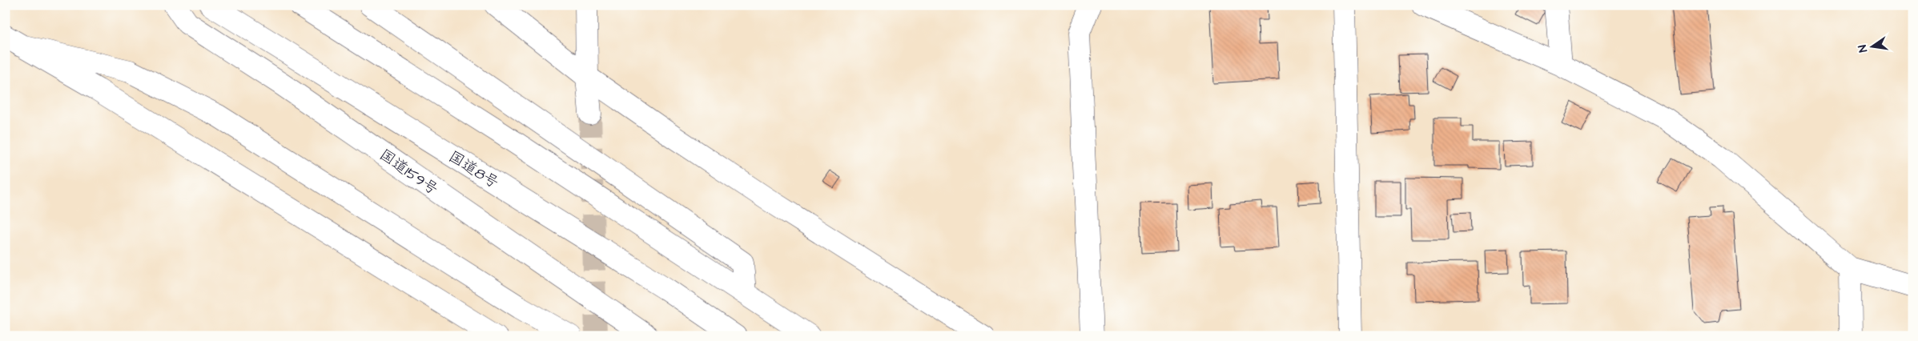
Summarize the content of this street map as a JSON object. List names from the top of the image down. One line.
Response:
{"streets":{"main road":["国道8号","国道159号"]},"north":"left"}
